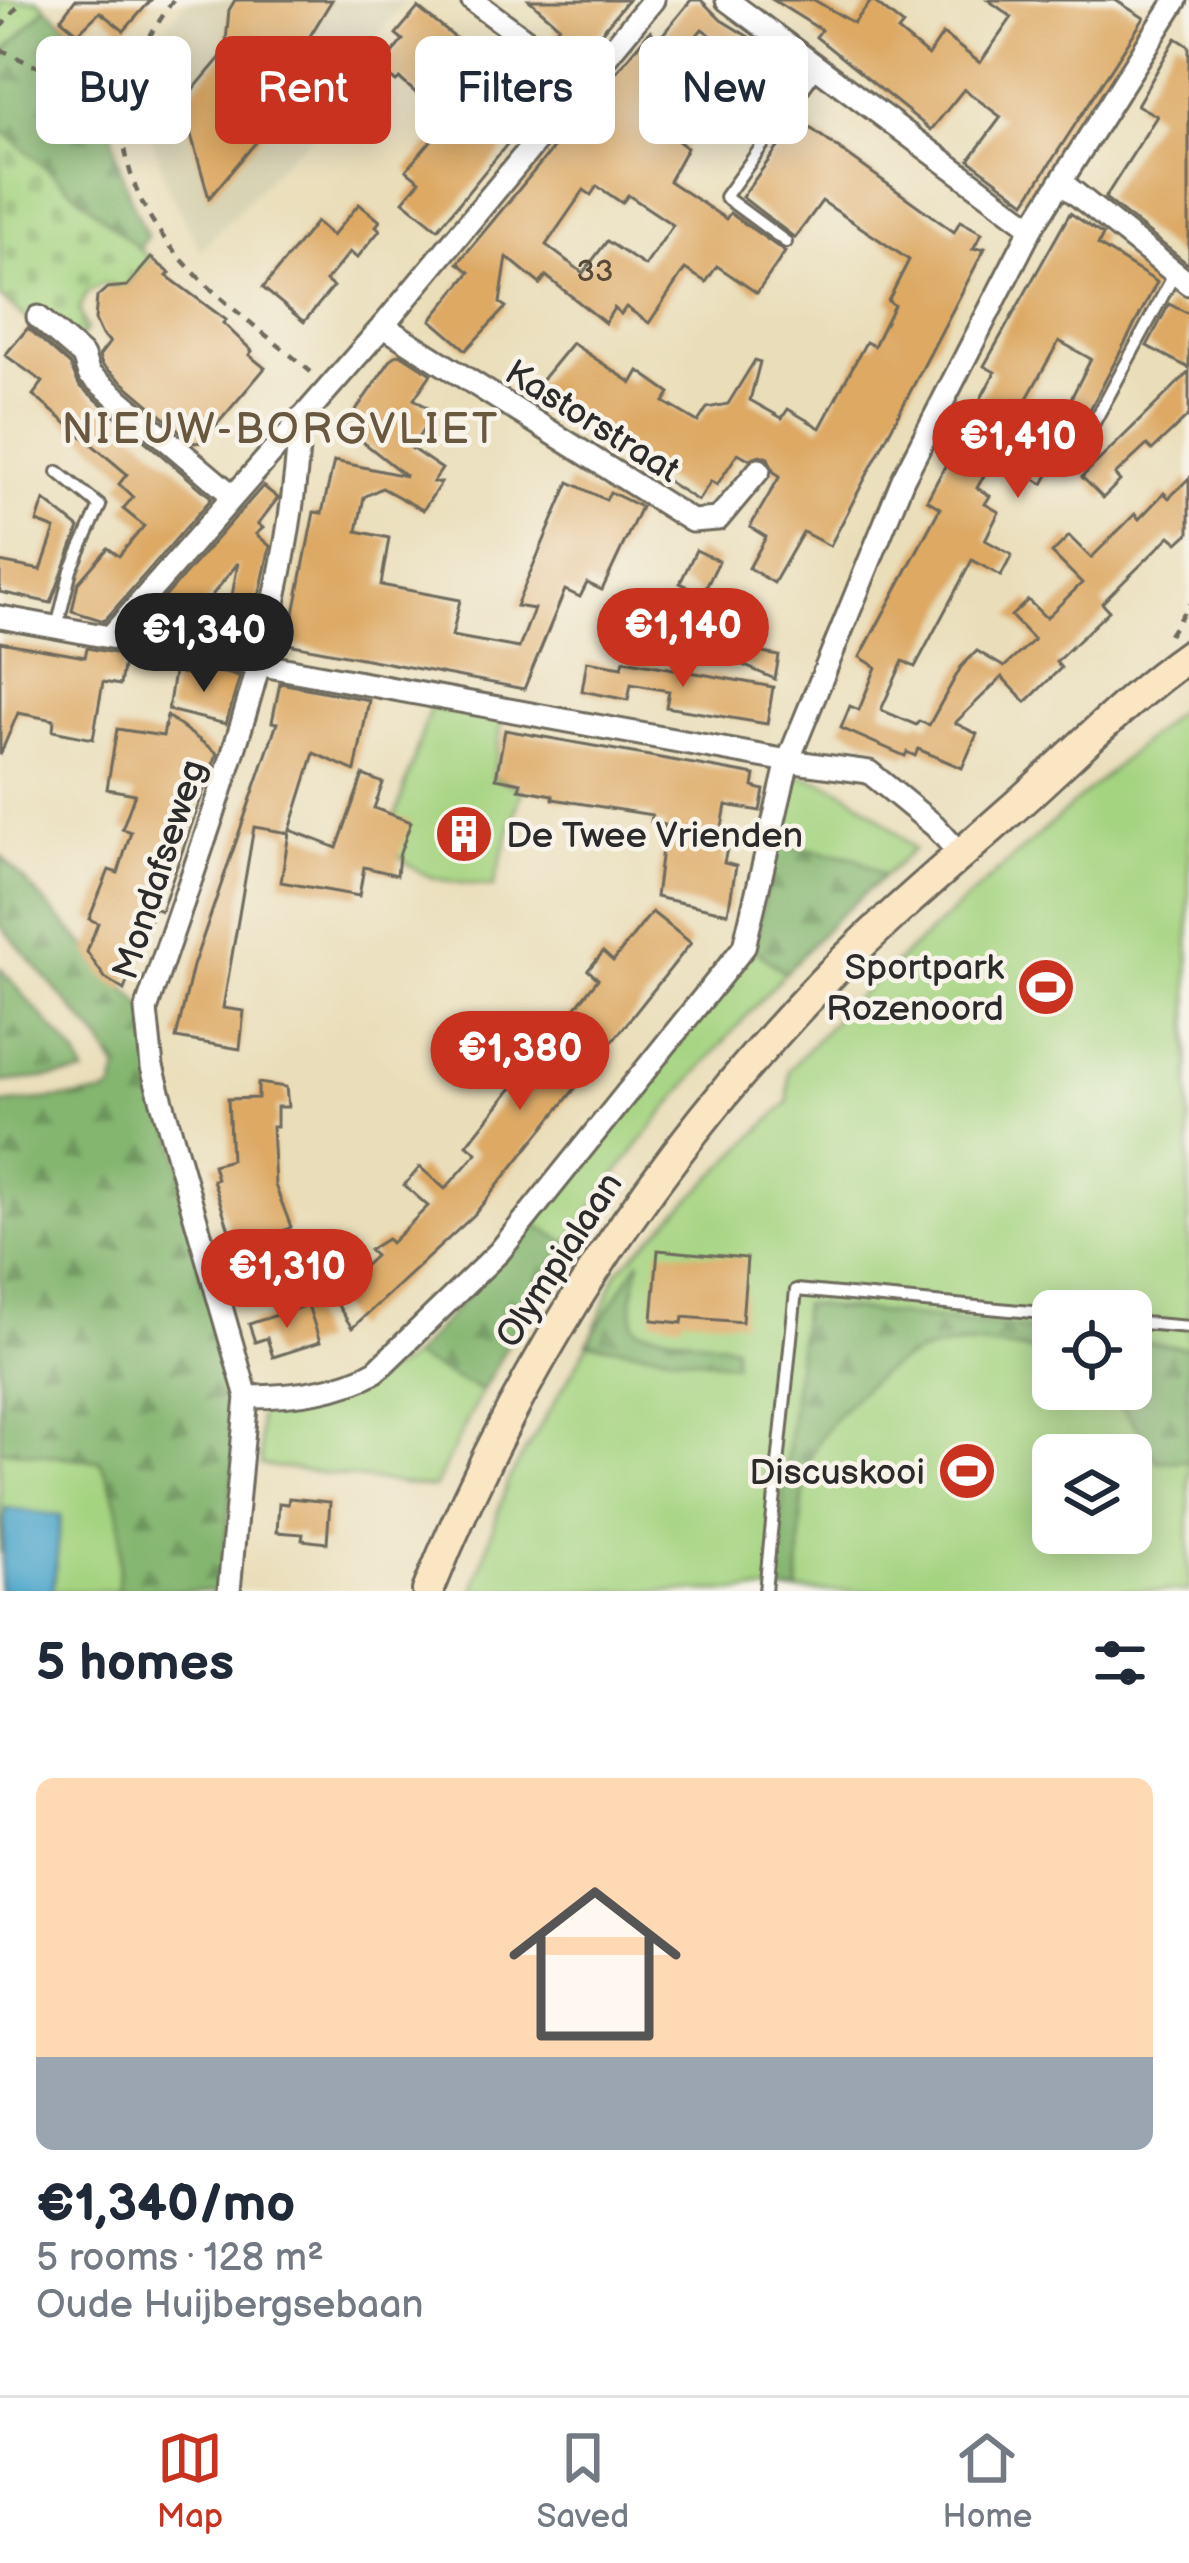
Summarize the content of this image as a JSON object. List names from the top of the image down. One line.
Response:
{"streets":{"main road":["Olympialaan"],"street":["Kastorstraat","Mondafseweg"]},"districts":["NIEUW-BORGVLIET"],"places":{"building":["De Twee Vrienden"],"sports":["Sportpark Rozenoord","Discuskooi"]},"house_numbers":["33"],"page":{"chip":["Buy","Rent","Filters","New"],"price":["€1,410","€1,140","€1,340","€1,380","€1,310"],"heading":"5 homes","list":[{"name":"€1,340/mo","note":"5 rooms · 128 m² · Oude Huijbergsebaan"}],"tabs":["Map","Saved","Home"]}}
